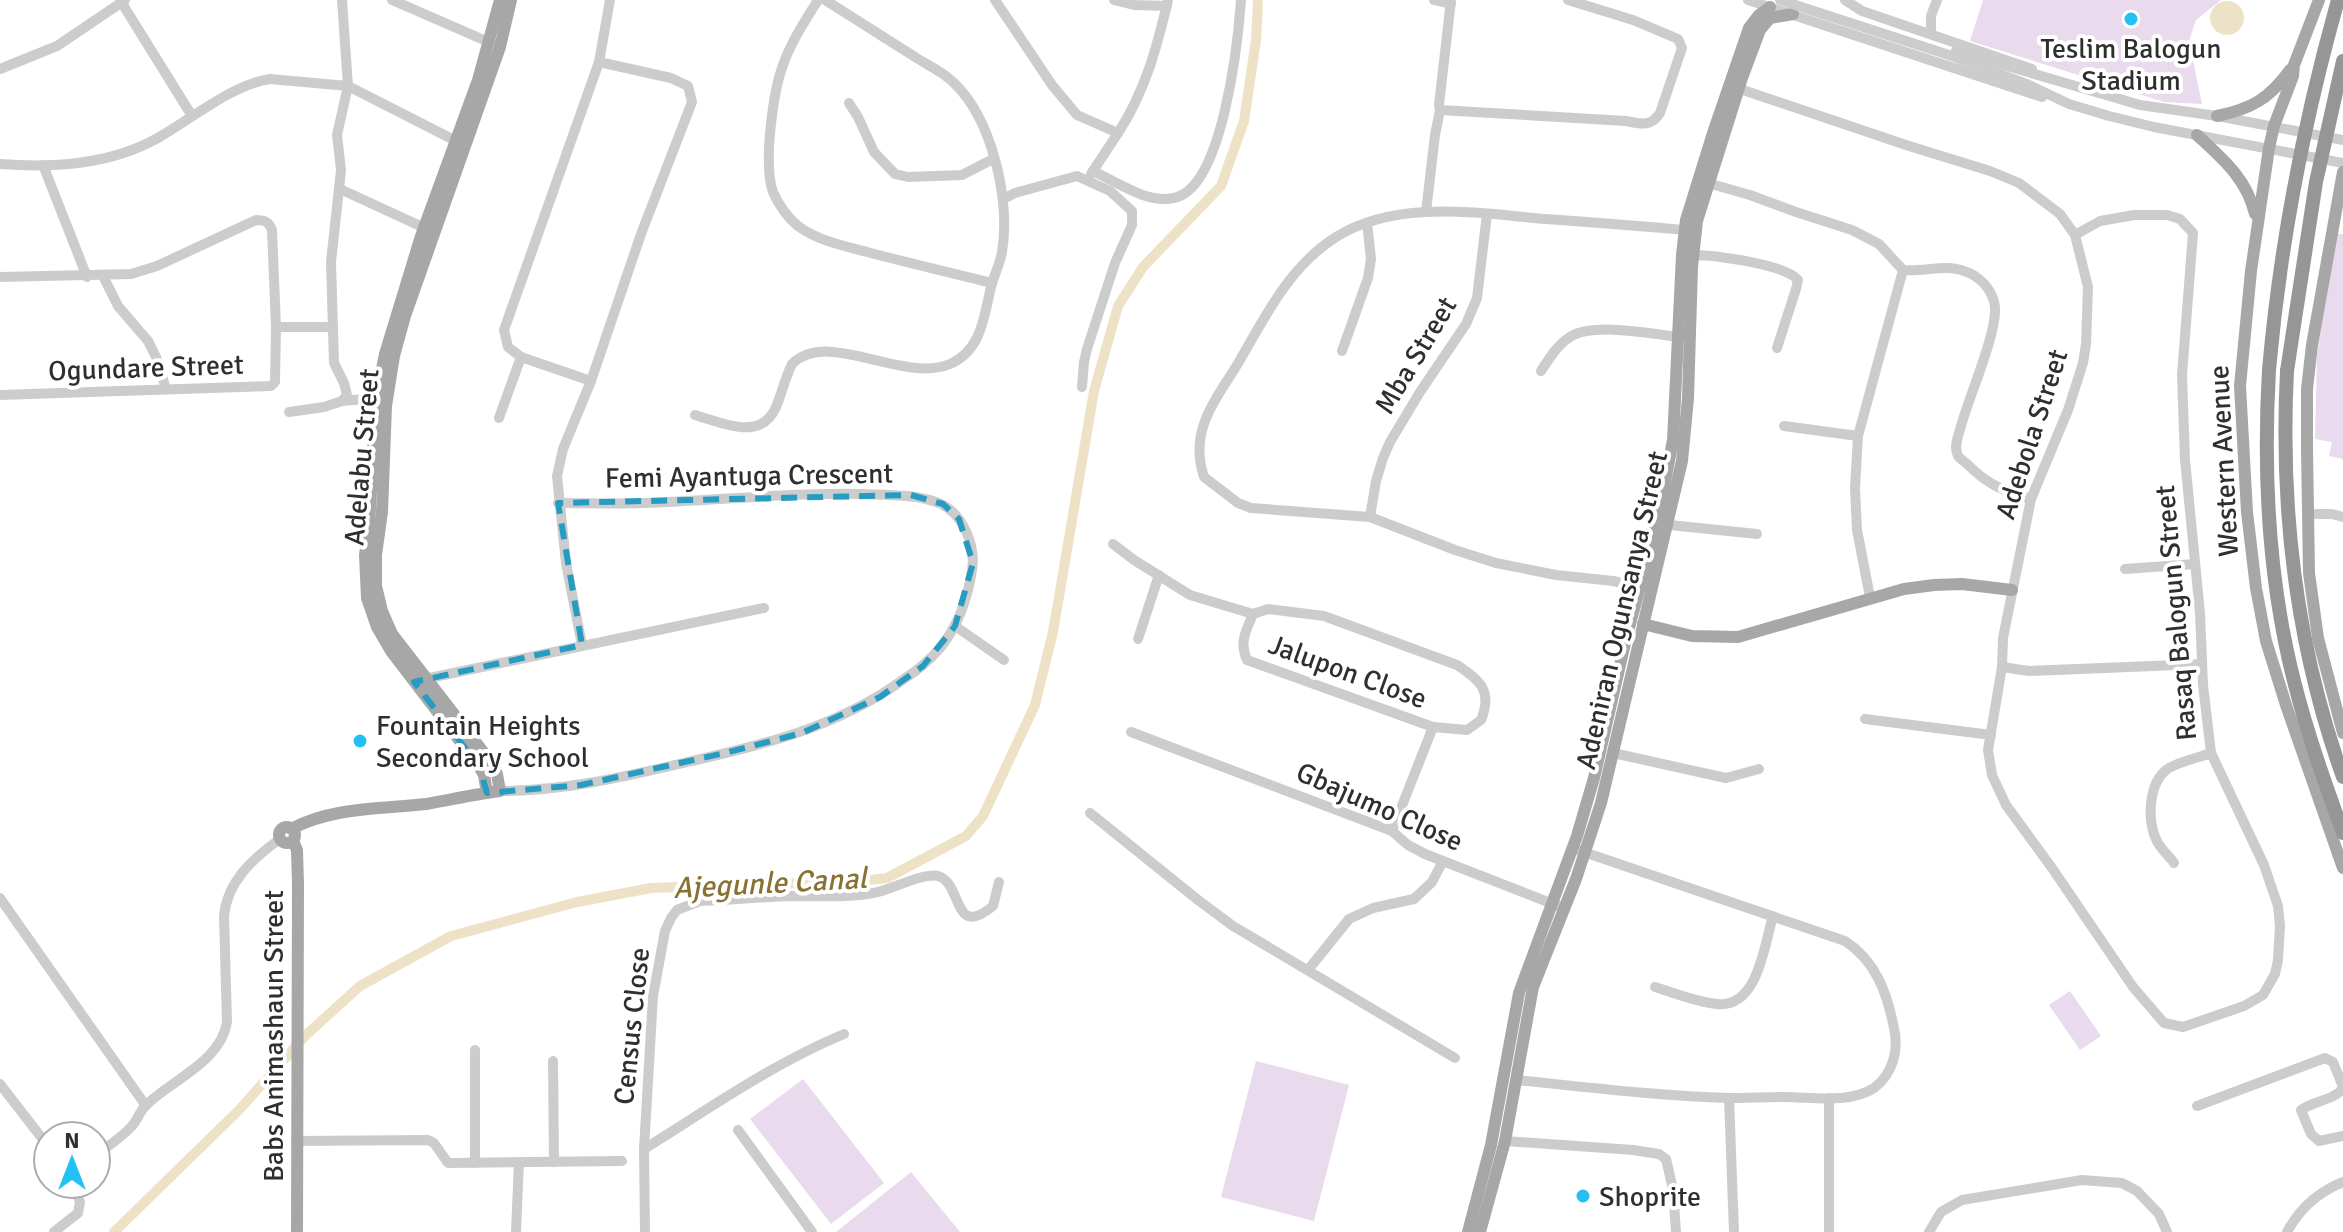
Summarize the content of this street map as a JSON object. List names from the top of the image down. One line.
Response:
{"streets":{"highway":["Western Avenue"],"main road":["Adelabu Street","Adeniran Ogunsanya Street","Babs Animashaun Street"],"street":["Mba Street","Ogundare Street","Adebola Street","Femi Ayantuga Crescent","Rasaq Balogun Street","Jalupon Close","Gbajumo Close","Census Close"]},"crossings":[["Adebola Street","Adeniran Ogunsanya Street"],["Adebola Street","Rasaq Balogun Street"],["Adelabu Street","Femi Ayantuga Crescent"],["Adeniran Ogunsanya Street","Gbajumo Close"],["Jalupon Close","Gbajumo Close"]],"water":["Ajegunle Canal"],"places":["Teslim Balogun Stadium","Fountain Heights Secondary School","Shoprite"],"north":"top"}
